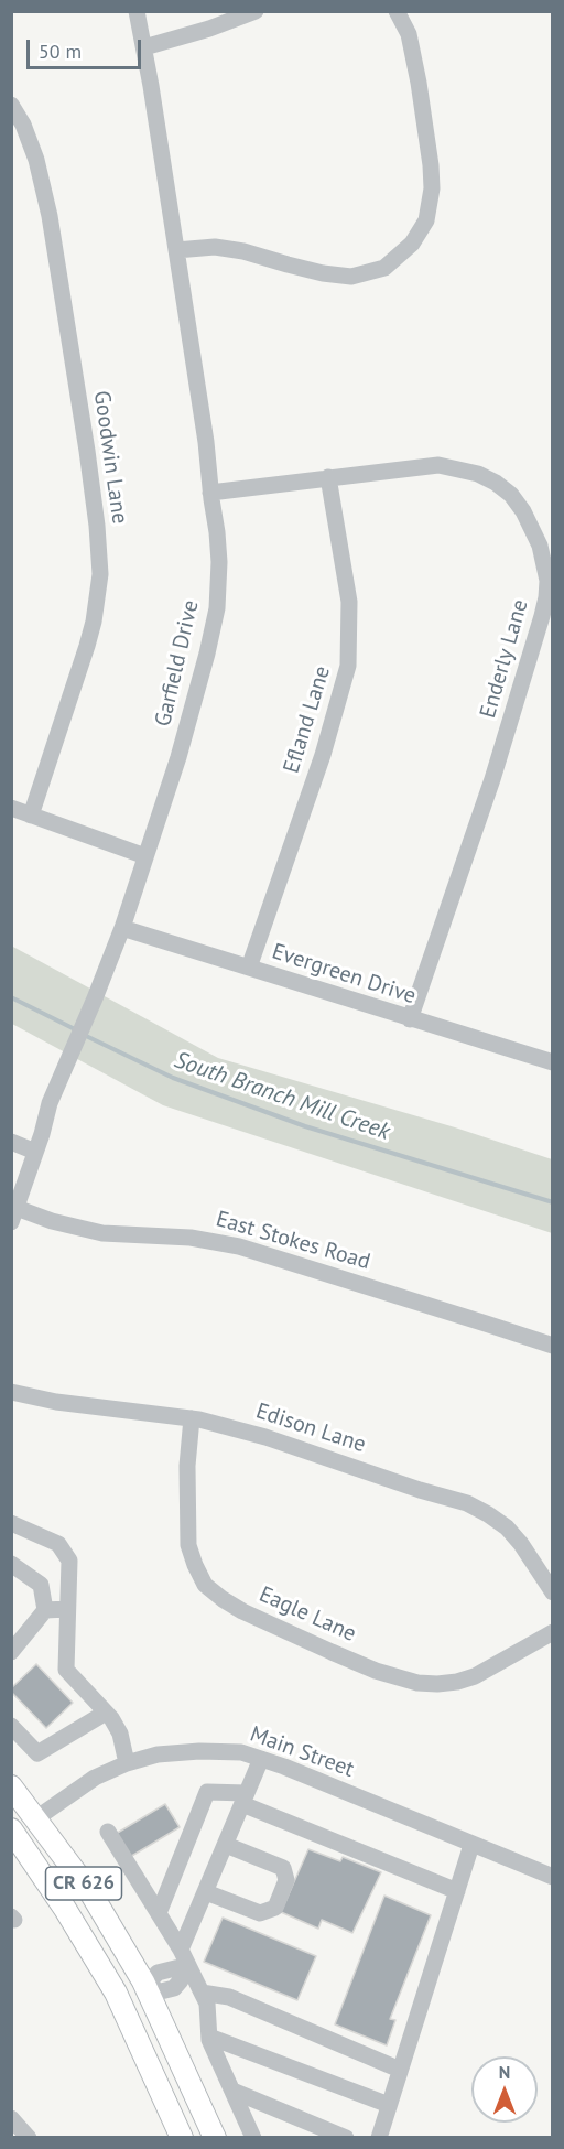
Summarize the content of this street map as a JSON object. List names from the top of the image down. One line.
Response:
{"streets":{"main road":["CR 626"],"street":["Goodwin Lane","Enderly Lane","Garfield Drive","Efland Lane","Evergreen Drive","East Stokes Road","Edison Lane","Eagle Lane","Main Street"]},"crossings":[["Enderly Lane","Garfield Drive"],["Enderly Lane","Efland Lane"],["Enderly Lane","Evergreen Drive"],["Garfield Drive","Evergreen Drive"],["Garfield Drive","East Stokes Road"],["Efland Lane","Evergreen Drive"],["Edison Lane","Eagle Lane"],["Main Street","CR 626"]],"water":["South Branch Mill Creek"],"scale_bar":"50 m","north":"top"}
